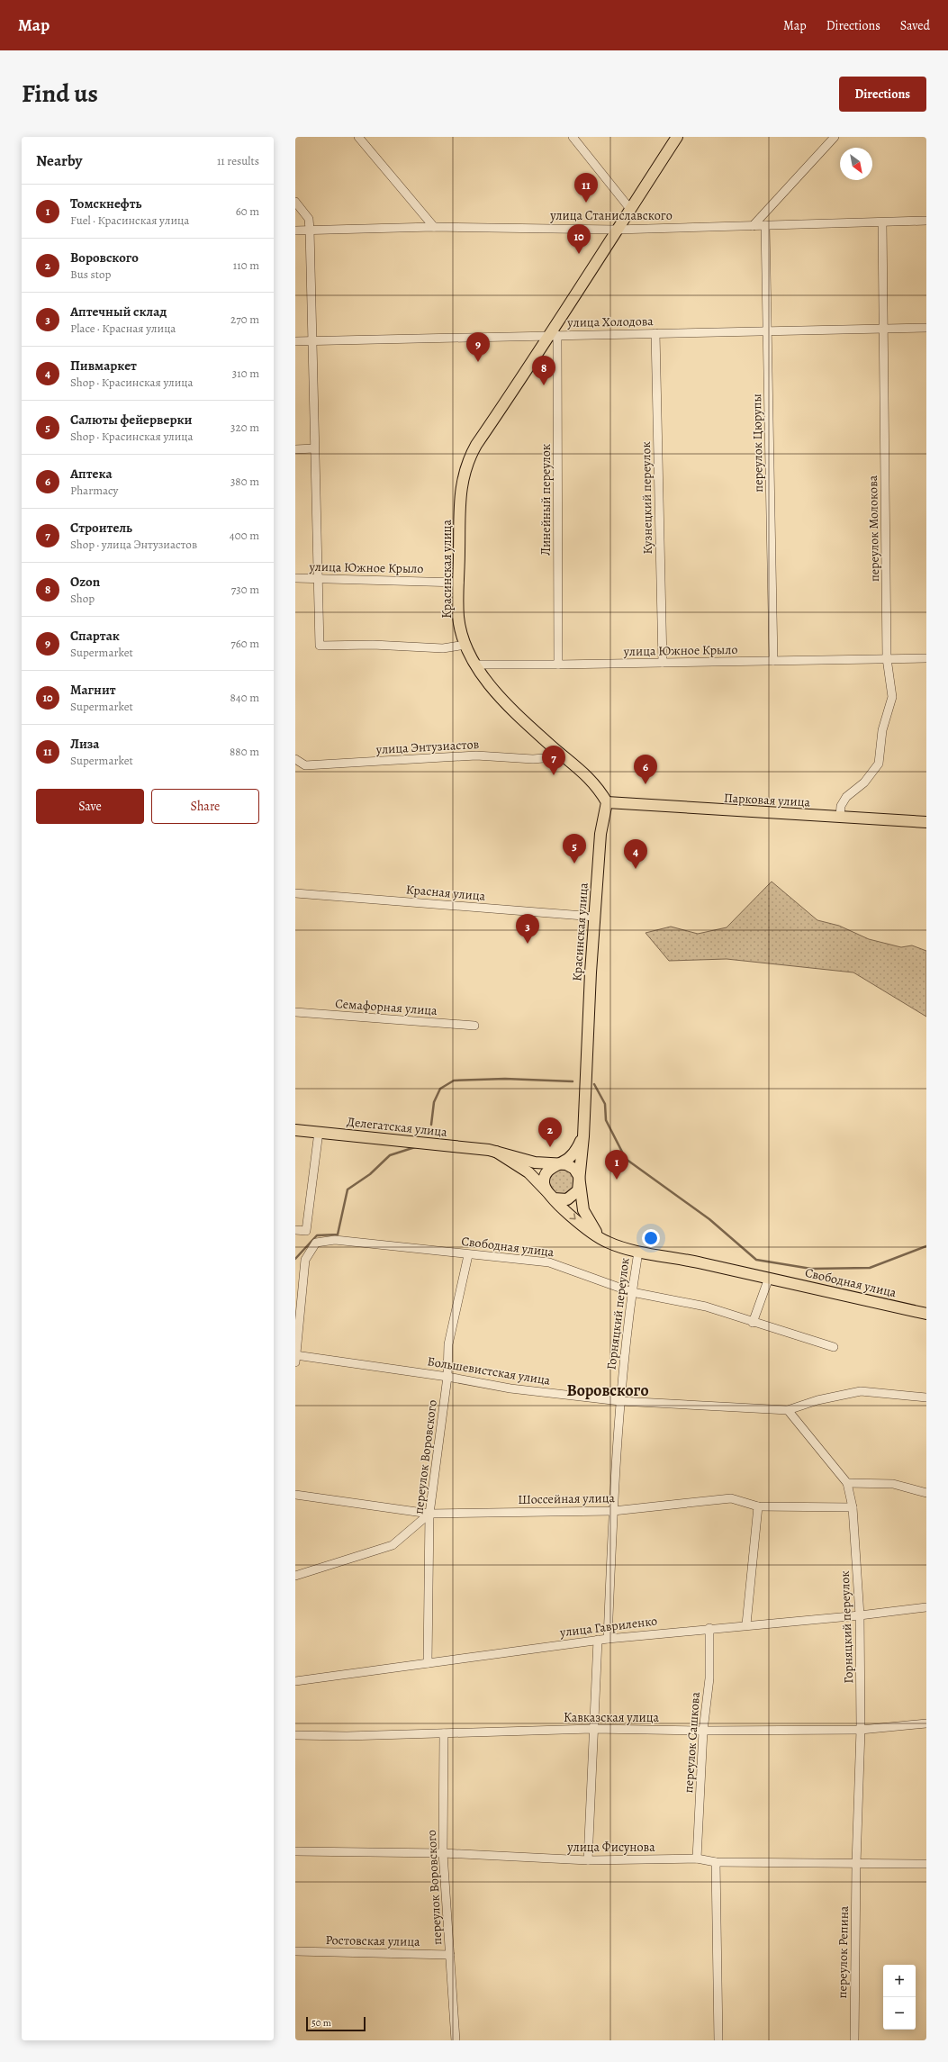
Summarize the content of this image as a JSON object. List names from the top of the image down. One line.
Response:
{"streets":{"main road":["Красинская улица","Парковая улица","Делегатская улица","Свободная улица"],"street":["улица Станиславского","улица Холодова","переулок Цюрупы","Кузнецкий переулок","Линейный переулок","переулок Молокова","улица Южное Крыло","улица Энтузиастов","Красная улица","Семафорная улица","Горняцкий переулок","Большевистская улица","переулок Воровского","Шоссейная улица","улица Гавриленко","Кавказская улица","переулок Сашкова","улица Фисунова","Ростовская улица","переулок Репина"]},"crossings":[["улица Станиславского","переулок Цюрупы"],["улица Станиславского","переулок Молокова"],["улица Станиславского","Красинская улица"],["улица Холодова","переулок Цюрупы"],["улица Холодова","Кузнецкий переулок"],["улица Холодова","Линейный переулок"],["улица Холодова","переулок Молокова"],["улица Холодова","Красинская улица"],["переулок Цюрупы","улица Южное Крыло"],["Кузнецкий переулок","улица Южное Крыло"],["Линейный переулок","улица Южное Крыло"],["Линейный переулок","Красинская улица"],["переулок Молокова","улица Южное Крыло"],["переулок Молокова","Парковая улица"],["улица Южное Крыло","Красинская улица"],["Красинская улица","улица Энтузиастов"],["Красинская улица","Парковая улица"],["Красинская улица","Красная улица"],["Красинская улица","Делегатская улица"],["Красинская улица","Свободная улица"],["Делегатская улица","Свободная улица"],["Свободная улица","Горняцкий переулок"],["Свободная улица","Большевистская улица"],["Свободная улица","переулок Воровского"],["Горняцкий переулок","Большевистская улица"],["Горняцкий переулок","Шоссейная улица"],["Горняцкий переулок","улица Гавриленко"],["Горняцкий переулок","Кавказская улица"],["Горняцкий переулок","улица Фисунова"],["Горняцкий переулок","переулок Репина"],["Большевистская улица","переулок Воровского"],["переулок Воровского","Шоссейная улица"],["переулок Воровского","улица Гавриленко"],["переулок Воровского","Кавказская улица"],["переулок Воровского","улица Фисунова"],["переулок Воровского","Ростовская улица"],["улица Гавриленко","переулок Сашкова"],["Кавказская улица","переулок Сашкова"],["переулок Сашкова","улица Фисунова"],["улица Фисунова","переулок Репина"]],"districts":["Воровского"],"scale_bar":"50 m","north":"bottom right","page":{"header":"Map","nav":["Map","Directions","Saved"],"title":"Find us","buttons":["Directions",["Save","Share"]],"heading":["Nearby","11 results"],"pins":["11","10","9","8","7","6","5","4","3","2","1"],"list":[{"mark":"1","name":"Томскнефть","note":"Fuel · Красинская улица","value":"60 m"},{"mark":"2","name":"Воровского","note":"Bus stop","value":"110 m"},{"mark":"3","name":"Аптечный склад","note":"Place · Красная улица","value":"270 m"},{"mark":"4","name":"Пивмаркет","note":"Shop · Красинская улица","value":"310 m"},{"mark":"5","name":"Салюты фейерверки","note":"Shop · Красинская улица","value":"320 m"},{"mark":"6","name":"Аптека","note":"Pharmacy","value":"380 m"},{"mark":"7","name":"Строитель","note":"Shop · улица Энтузиастов","value":"400 m"},{"mark":"8","name":"Ozon","note":"Shop","value":"730 m"},{"mark":"9","name":"Спартак","note":"Supermarket","value":"760 m"},{"mark":"10","name":"Магнит","note":"Supermarket","value":"840 m"},{"mark":"11","name":"Лиза","note":"Supermarket","value":"880 m"}],"map_buttons":["+","−"],"scale":"50 m"}}
